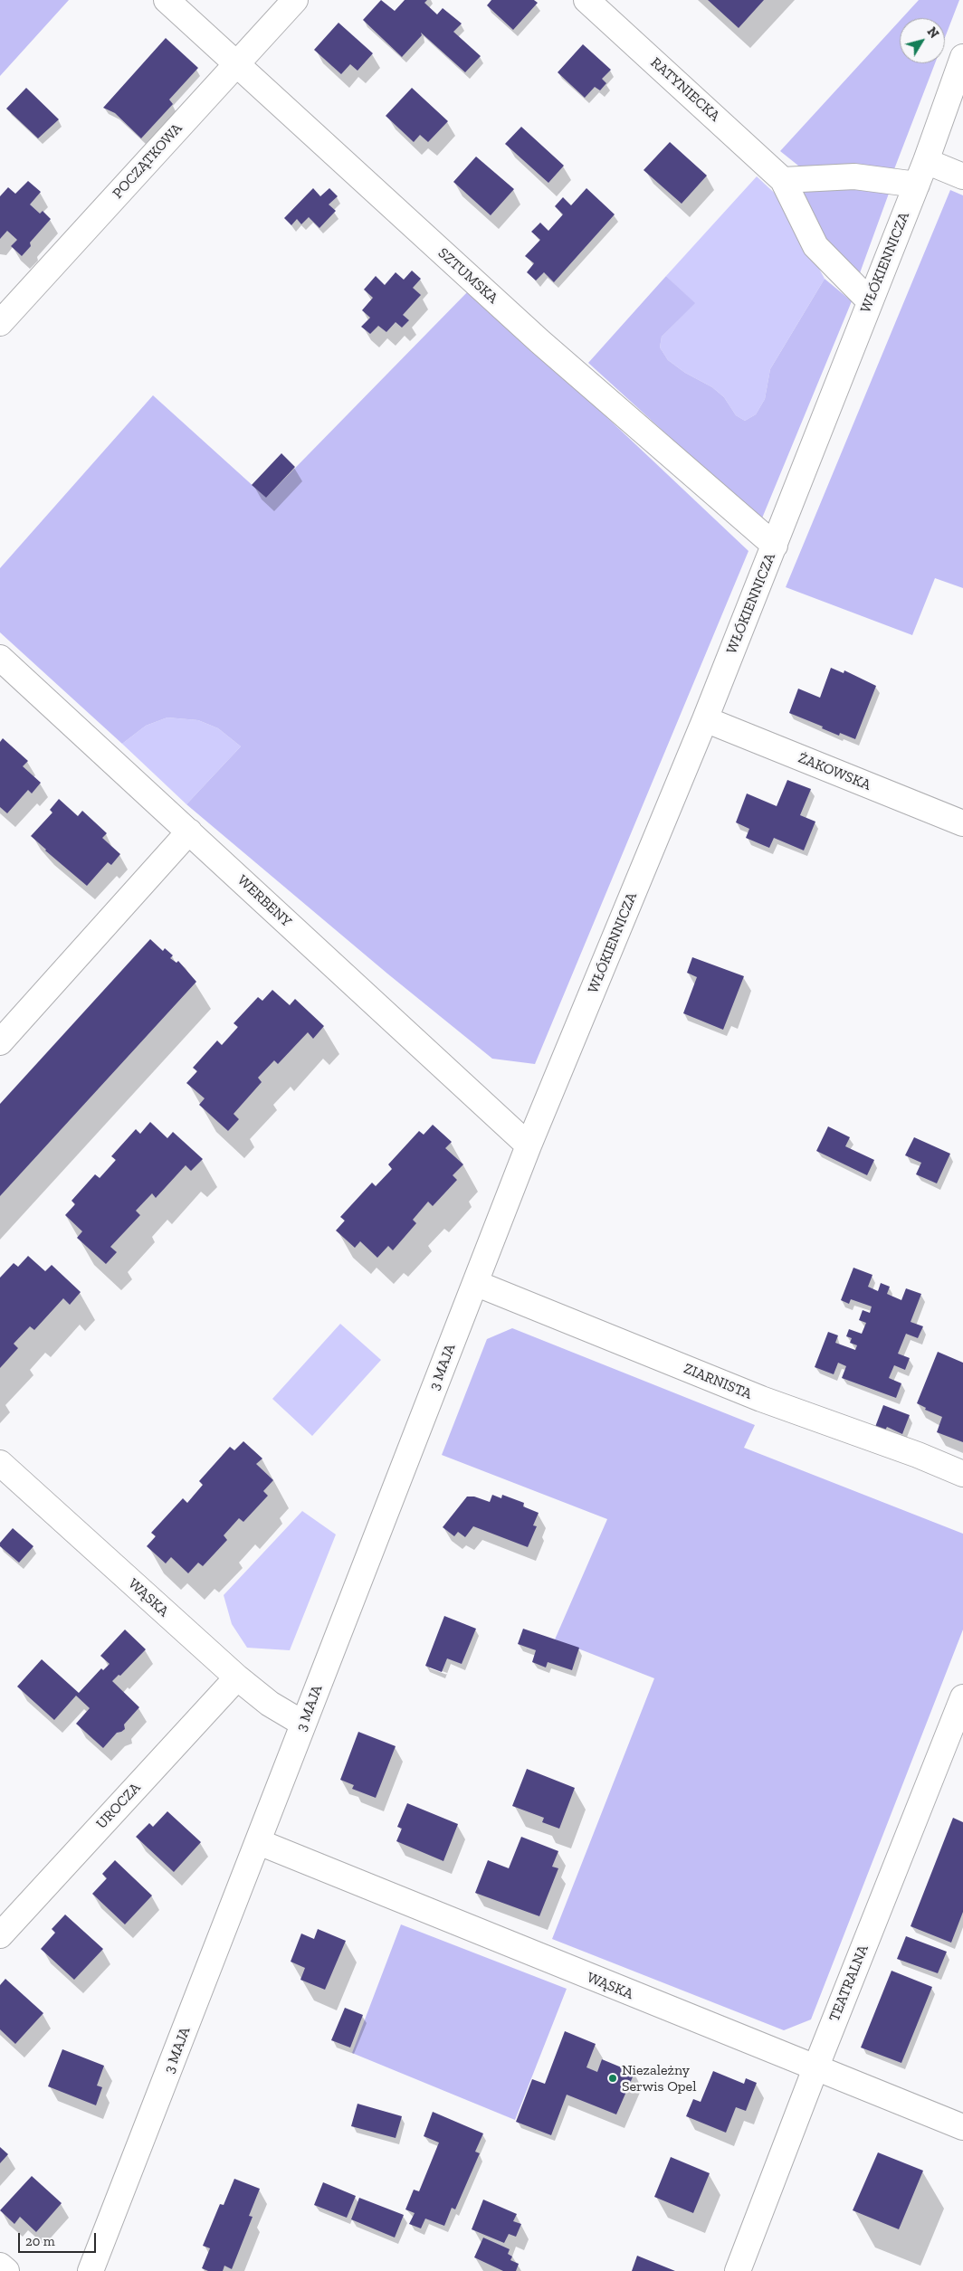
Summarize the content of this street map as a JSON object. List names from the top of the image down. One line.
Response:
{"streets":{"street":["RATYNIECKA","POCZĄTKOWA","WŁÓKIENNICZA","SZTUMSKA","ŻAKOWSKA","WERBENY","3 MAJA","ZIARNISTA","WĄSKA","UROCZA","TEATRALNA"]},"crossings":[["RATYNIECKA","WŁÓKIENNICZA"],["POCZĄTKOWA","SZTUMSKA"],["WŁÓKIENNICZA","SZTUMSKA"],["WŁÓKIENNICZA","ŻAKOWSKA"],["WŁÓKIENNICZA","WERBENY"],["WŁÓKIENNICZA","3 MAJA"],["WERBENY","3 MAJA"],["3 MAJA","ZIARNISTA"],["3 MAJA","WĄSKA"],["WĄSKA","UROCZA"],["WĄSKA","TEATRALNA"]],"places":["Niezależny Serwis Opel"],"scale_bar":"20 m","north":"top right"}
